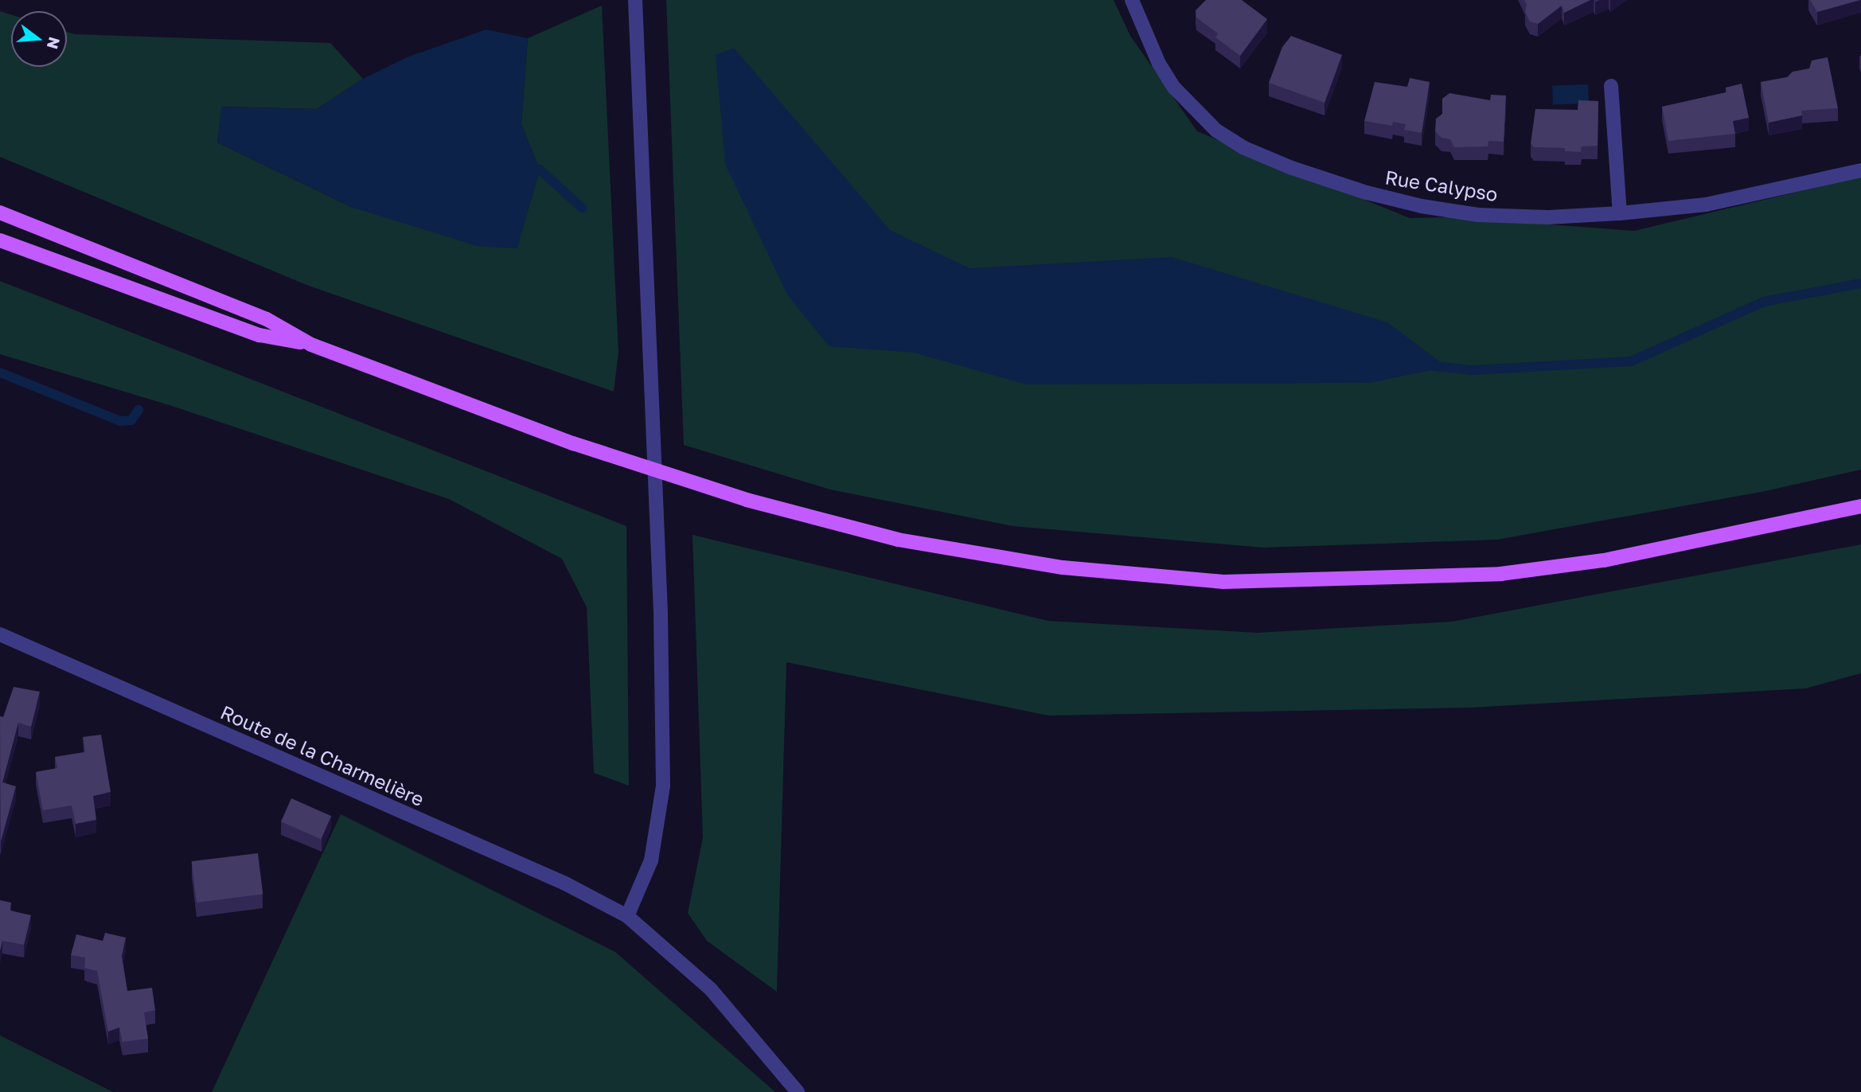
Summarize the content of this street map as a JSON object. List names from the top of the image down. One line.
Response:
{"streets":{"street":["Rue Calypso","Route de la Charmelière"]},"north":"right"}
